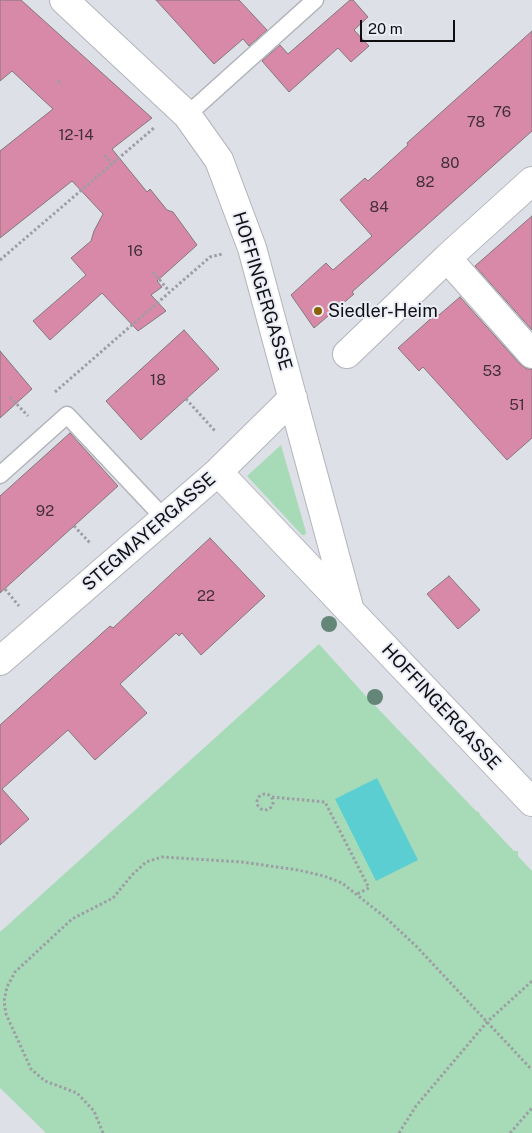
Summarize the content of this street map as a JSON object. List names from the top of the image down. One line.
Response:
{"streets":{"street":["HOFFINGERGASSE","STEGMAYERGASSE"]},"crossings":[["HOFFINGERGASSE","STEGMAYERGASSE"]],"places":["Siedler-Heim"],"house_numbers":["76","78","12-14","80","82","84","16","53","18","51","92","22"],"scale_bar":"20 m"}
